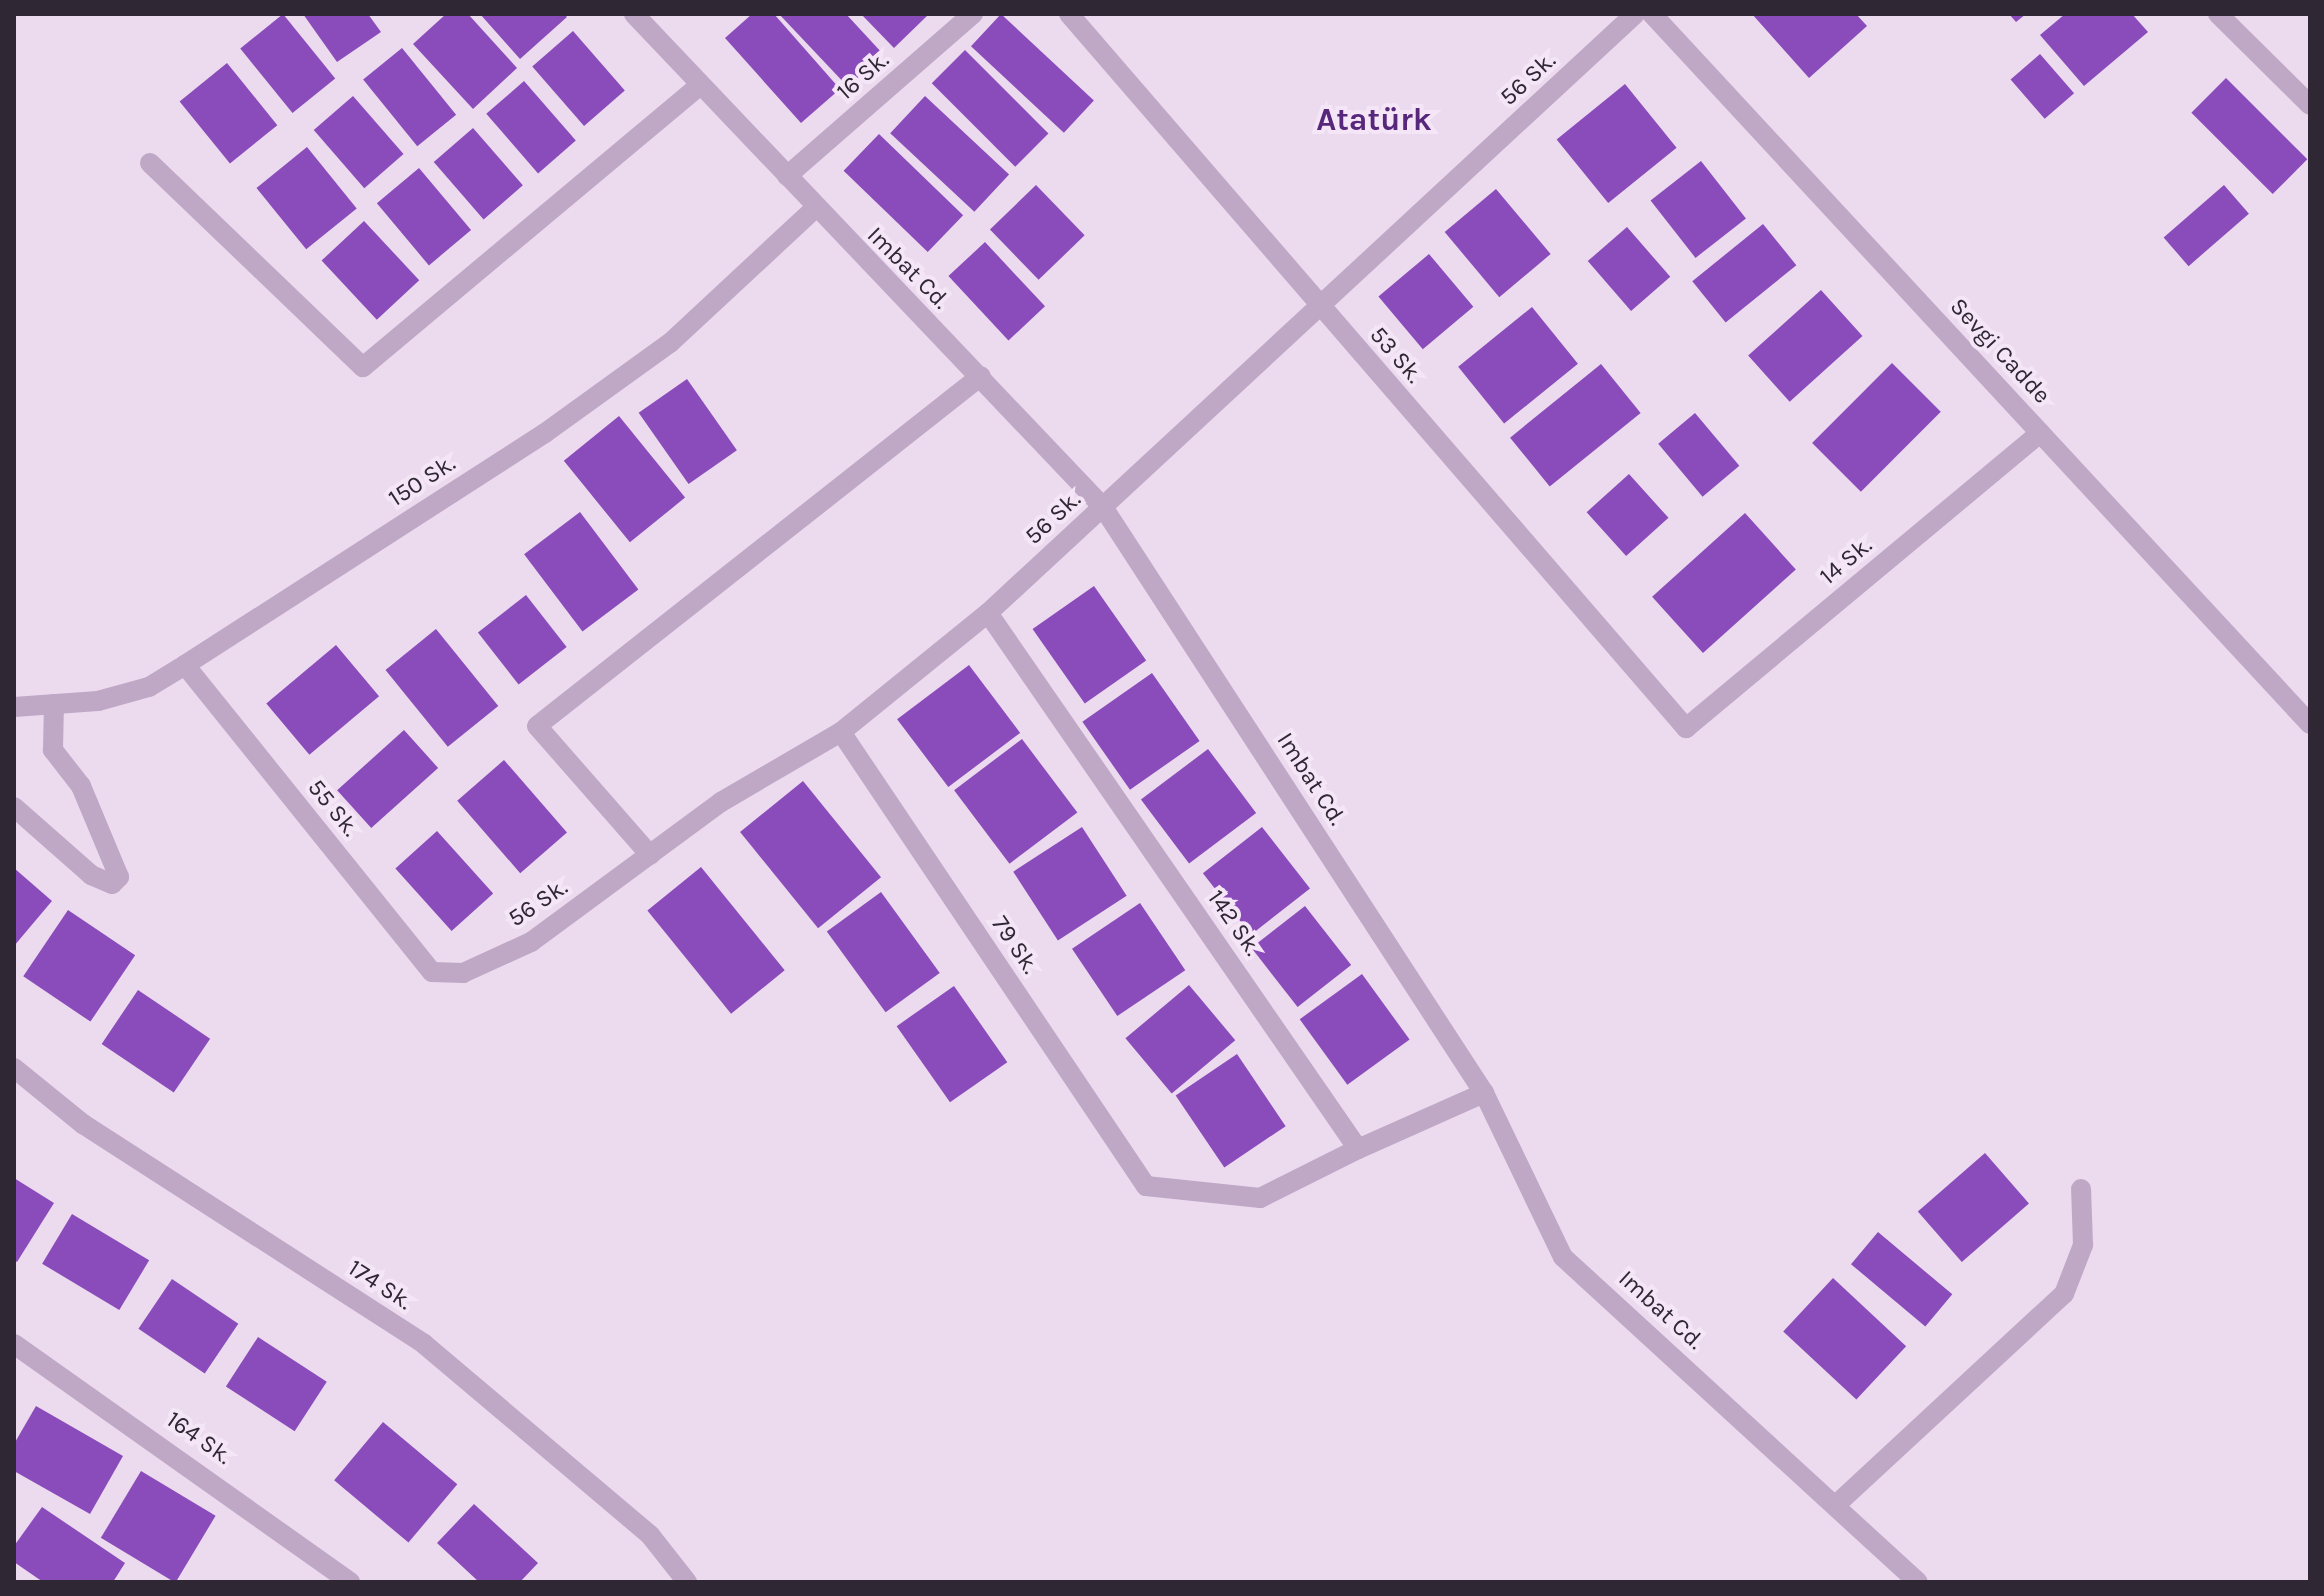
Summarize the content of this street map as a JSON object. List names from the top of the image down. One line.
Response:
{"streets":{"street":["16 Sk.","56 Sk.","Imbat Cd.","Sevgi Cadde","53 Sk.","150 Sk.","14 Sk.","55 Sk.","142 Sk.","79 Sk.","174 Sk.","164 Sk."]},"crossings":[["16 Sk.","Imbat Cd."],["56 Sk.","Imbat Cd."],["56 Sk.","53 Sk."],["56 Sk.","55 Sk."],["56 Sk.","142 Sk."],["56 Sk.","79 Sk."],["Imbat Cd.","150 Sk."],["Sevgi Cadde","14 Sk."],["53 Sk.","14 Sk."],["150 Sk.","55 Sk."],["142 Sk.","79 Sk."]],"districts":["Atatürk"]}
